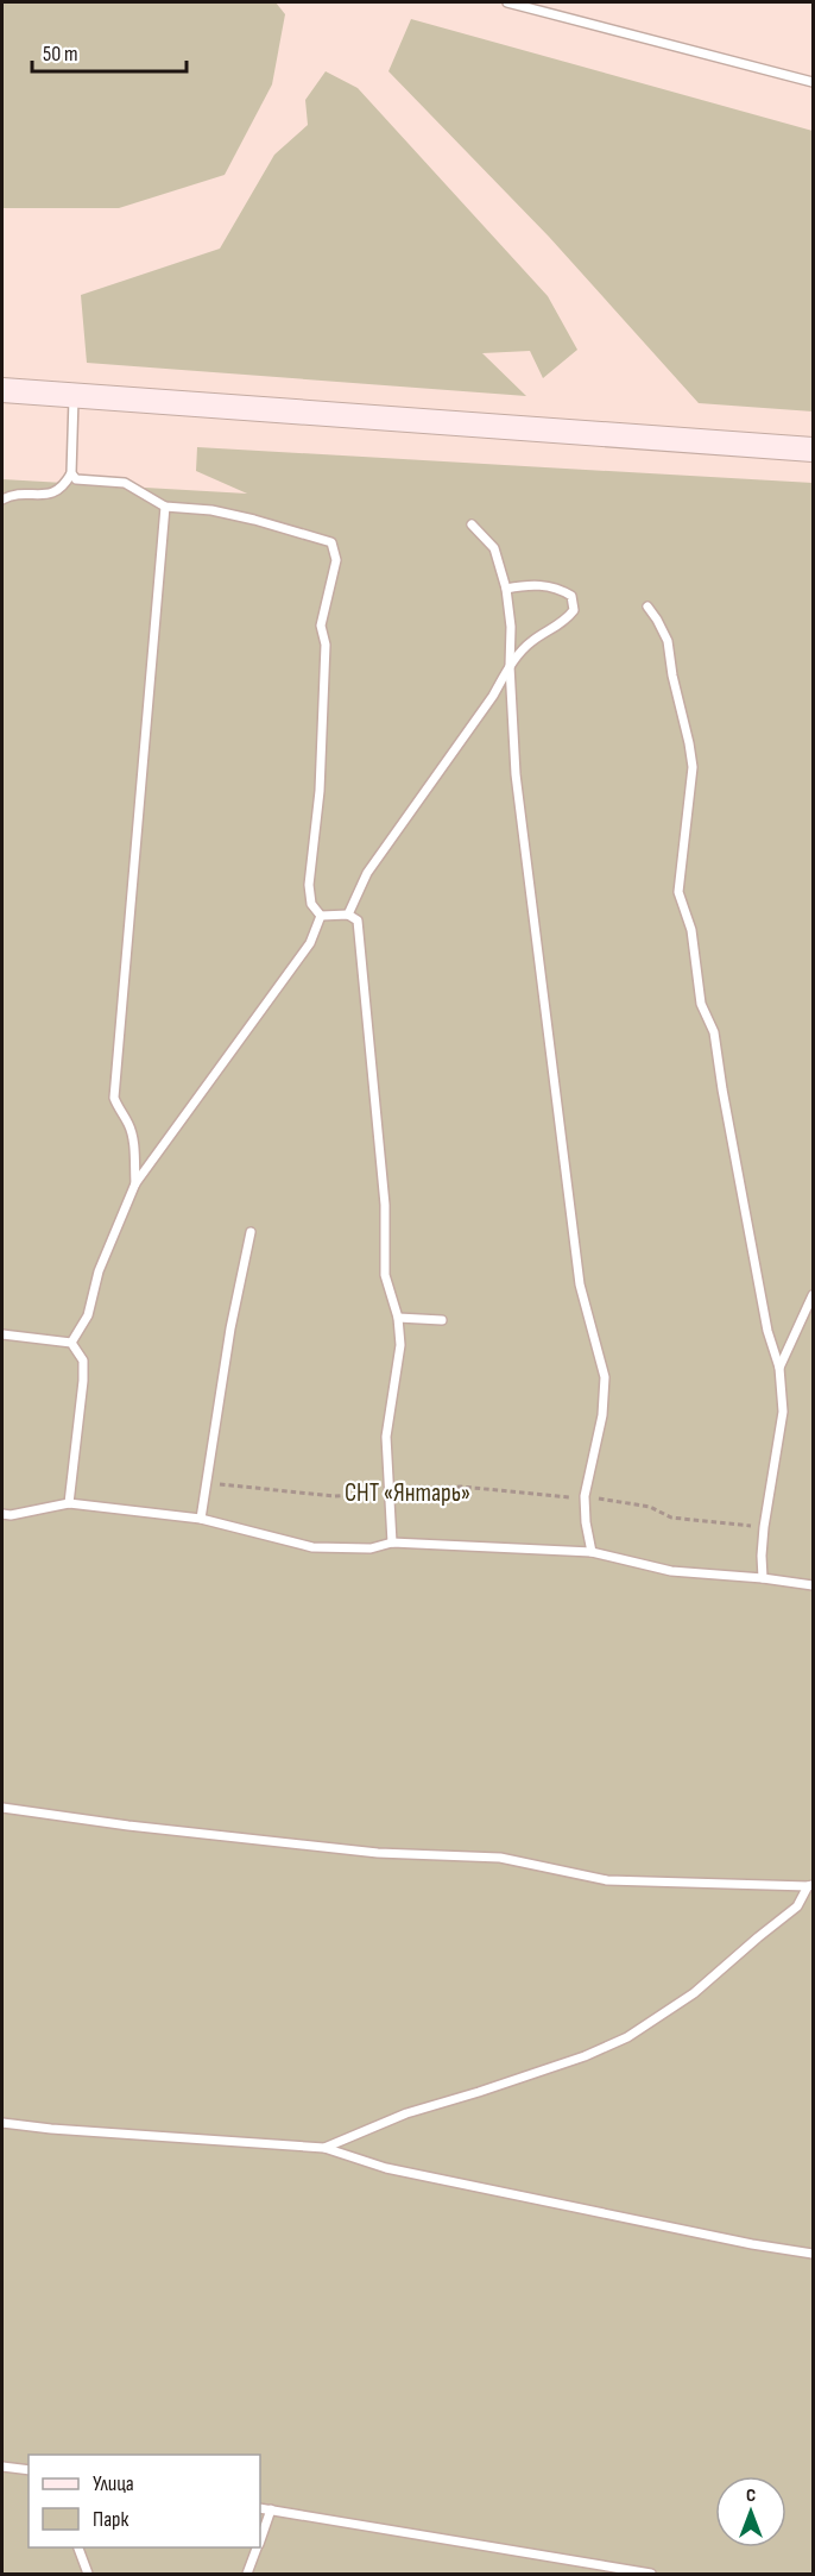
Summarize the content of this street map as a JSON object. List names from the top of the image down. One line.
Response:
{"parks":["СНТ «Янтарь»"],"legend":["Улица","Парк"],"scale_bar":"50 m","north":"top"}
